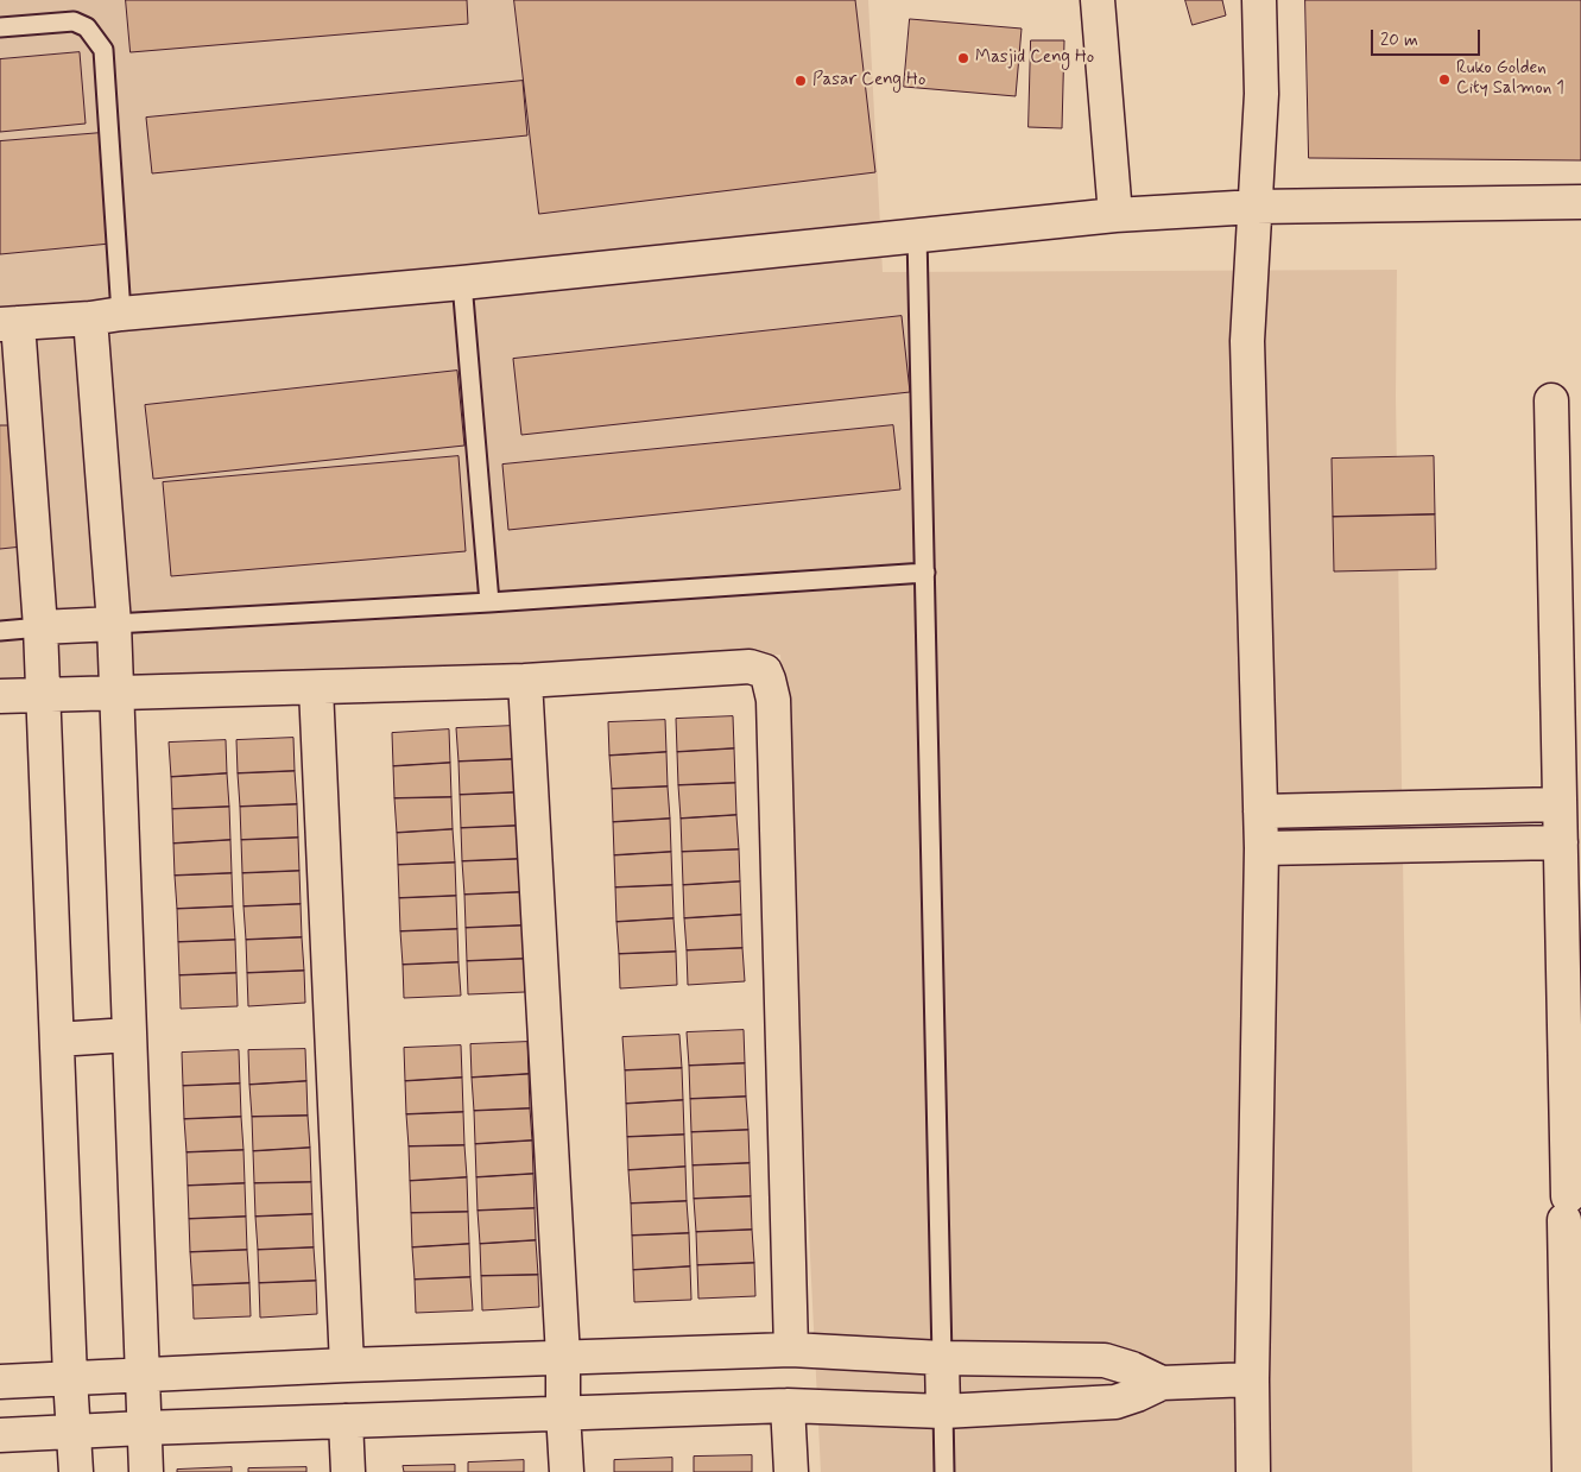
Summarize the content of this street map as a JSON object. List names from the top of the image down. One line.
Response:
{"places":["Masjid Ceng Ho","Ruko Golden City Salmon 1","Pasar Ceng Ho"],"scale_bar":"20 m"}
